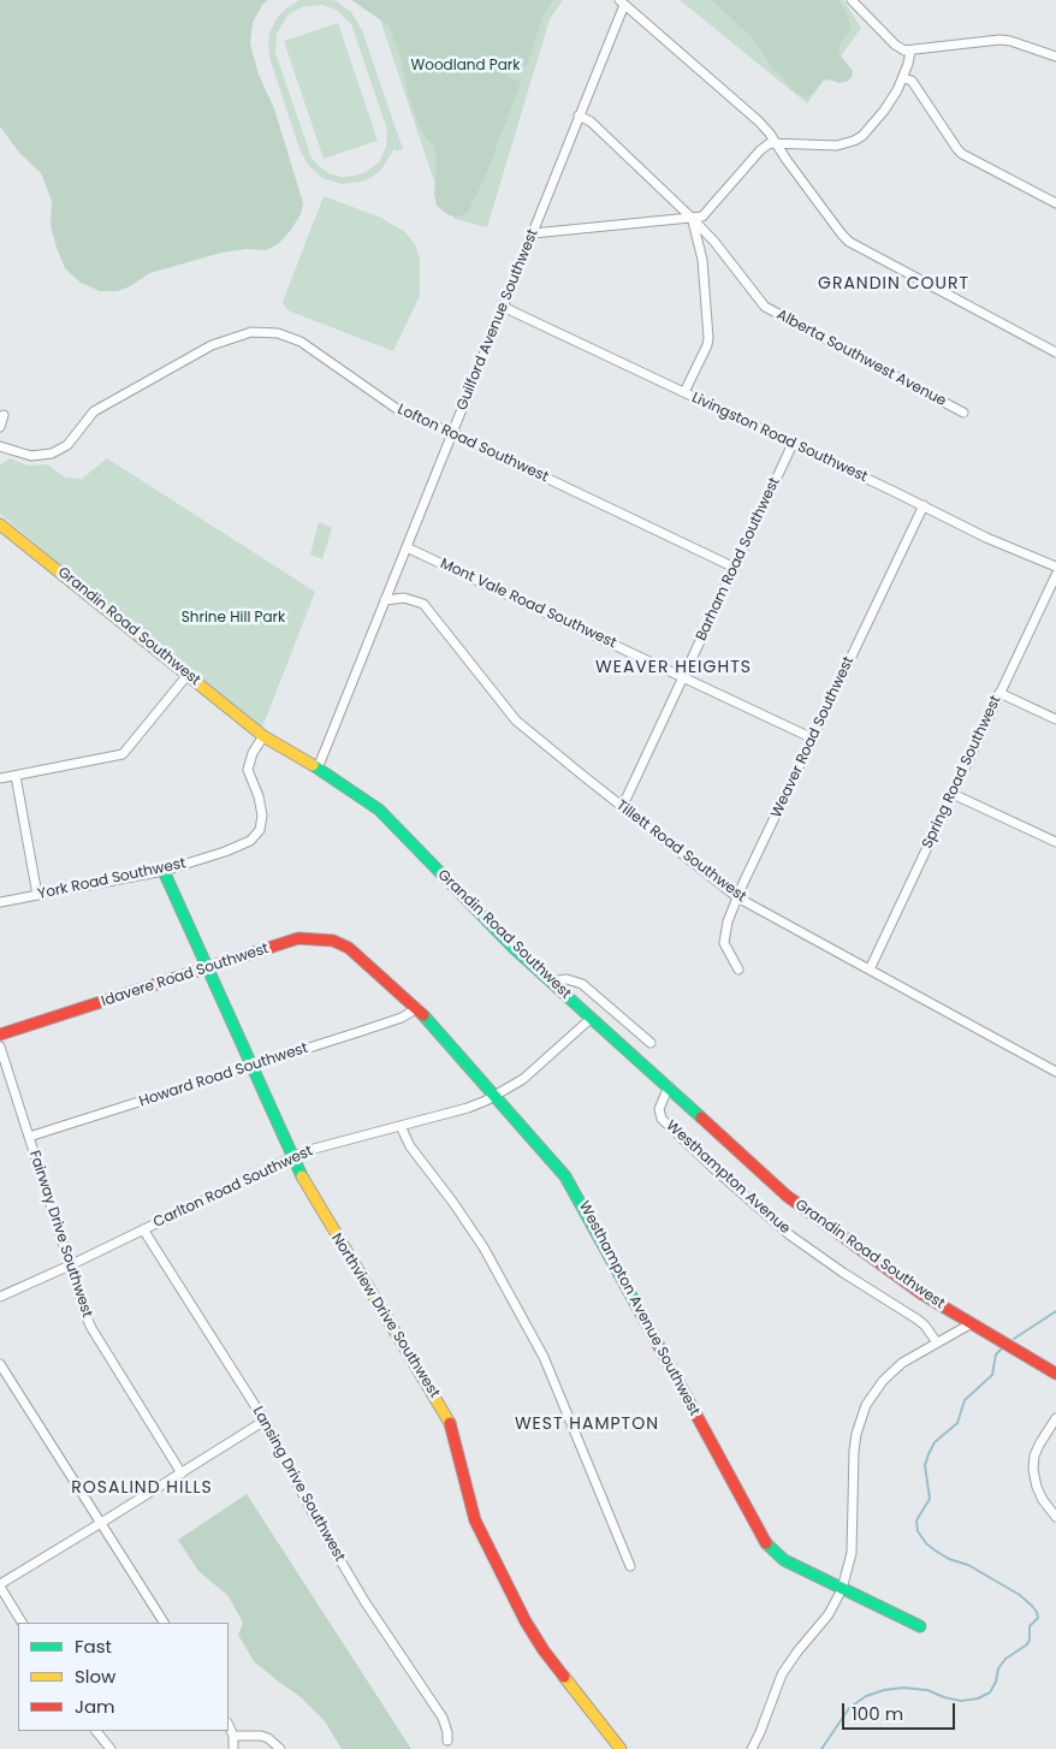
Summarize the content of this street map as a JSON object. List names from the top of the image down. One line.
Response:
{"streets":{"street":["Guilford Avenue Southwest","Alberta Southwest Avenue","Livingston Road Southwest","Lofton Road Southwest","Barham Road Southwest","Mont Vale Road Southwest","Grandin Road Southwest","Weaver Road Southwest","Spring Road Southwest","Tillett Road Southwest","York Road Southwest","Idavere Road Southwest","Howard Road Southwest","Westhampton Avenue","Carlton Road Southwest","Fairway Drive Southwest","Westhampton Avenue Southwest","Northview Drive Southwest","Lansing Drive Southwest"]},"crossings":[["Guilford Avenue Southwest","Alberta Southwest Avenue"],["Guilford Avenue Southwest","Livingston Road Southwest"],["Guilford Avenue Southwest","Lofton Road Southwest"],["Guilford Avenue Southwest","Mont Vale Road Southwest"],["Guilford Avenue Southwest","Grandin Road Southwest"],["Guilford Avenue Southwest","Tillett Road Southwest"],["Livingston Road Southwest","Barham Road Southwest"],["Livingston Road Southwest","Weaver Road Southwest"],["Lofton Road Southwest","Barham Road Southwest"],["Barham Road Southwest","Mont Vale Road Southwest"],["Barham Road Southwest","Tillett Road Southwest"],["Mont Vale Road Southwest","Weaver Road Southwest"],["Grandin Road Southwest","York Road Southwest"],["Grandin Road Southwest","Westhampton Avenue"],["Grandin Road Southwest","Carlton Road Southwest"],["Weaver Road Southwest","Tillett Road Southwest"],["Spring Road Southwest","Tillett Road Southwest"],["York Road Southwest","Northview Drive Southwest"],["Idavere Road Southwest","Westhampton Avenue Southwest"],["Idavere Road Southwest","Northview Drive Southwest"],["Howard Road Southwest","Fairway Drive Southwest"],["Howard Road Southwest","Westhampton Avenue Southwest"],["Howard Road Southwest","Northview Drive Southwest"],["Carlton Road Southwest","Fairway Drive Southwest"],["Carlton Road Southwest","Westhampton Avenue Southwest"],["Carlton Road Southwest","Northview Drive Southwest"],["Carlton Road Southwest","Lansing Drive Southwest"]],"districts":["GRANDIN COURT","WEAVER HEIGHTS","WEST HAMPTON","ROSALIND HILLS"],"parks":["Woodland Park","Shrine Hill Park"],"legend":["Fast","Slow","Jam"],"scale_bar":"100 m"}
